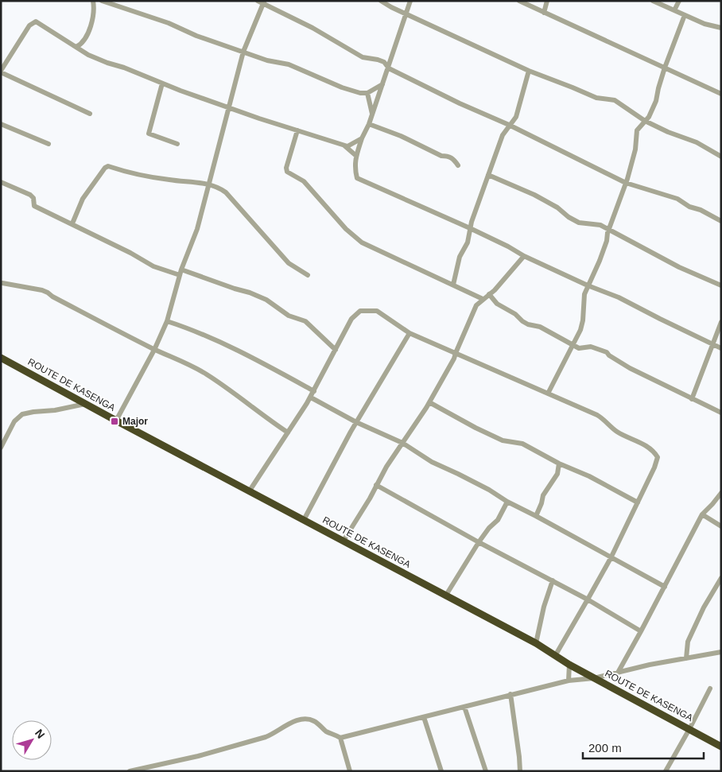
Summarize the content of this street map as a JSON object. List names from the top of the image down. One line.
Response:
{"streets":{"highway":["ROUTE DE KASENGA"]},"places":{"transit":["Major"]},"scale_bar":"200 m","north":"top right"}
